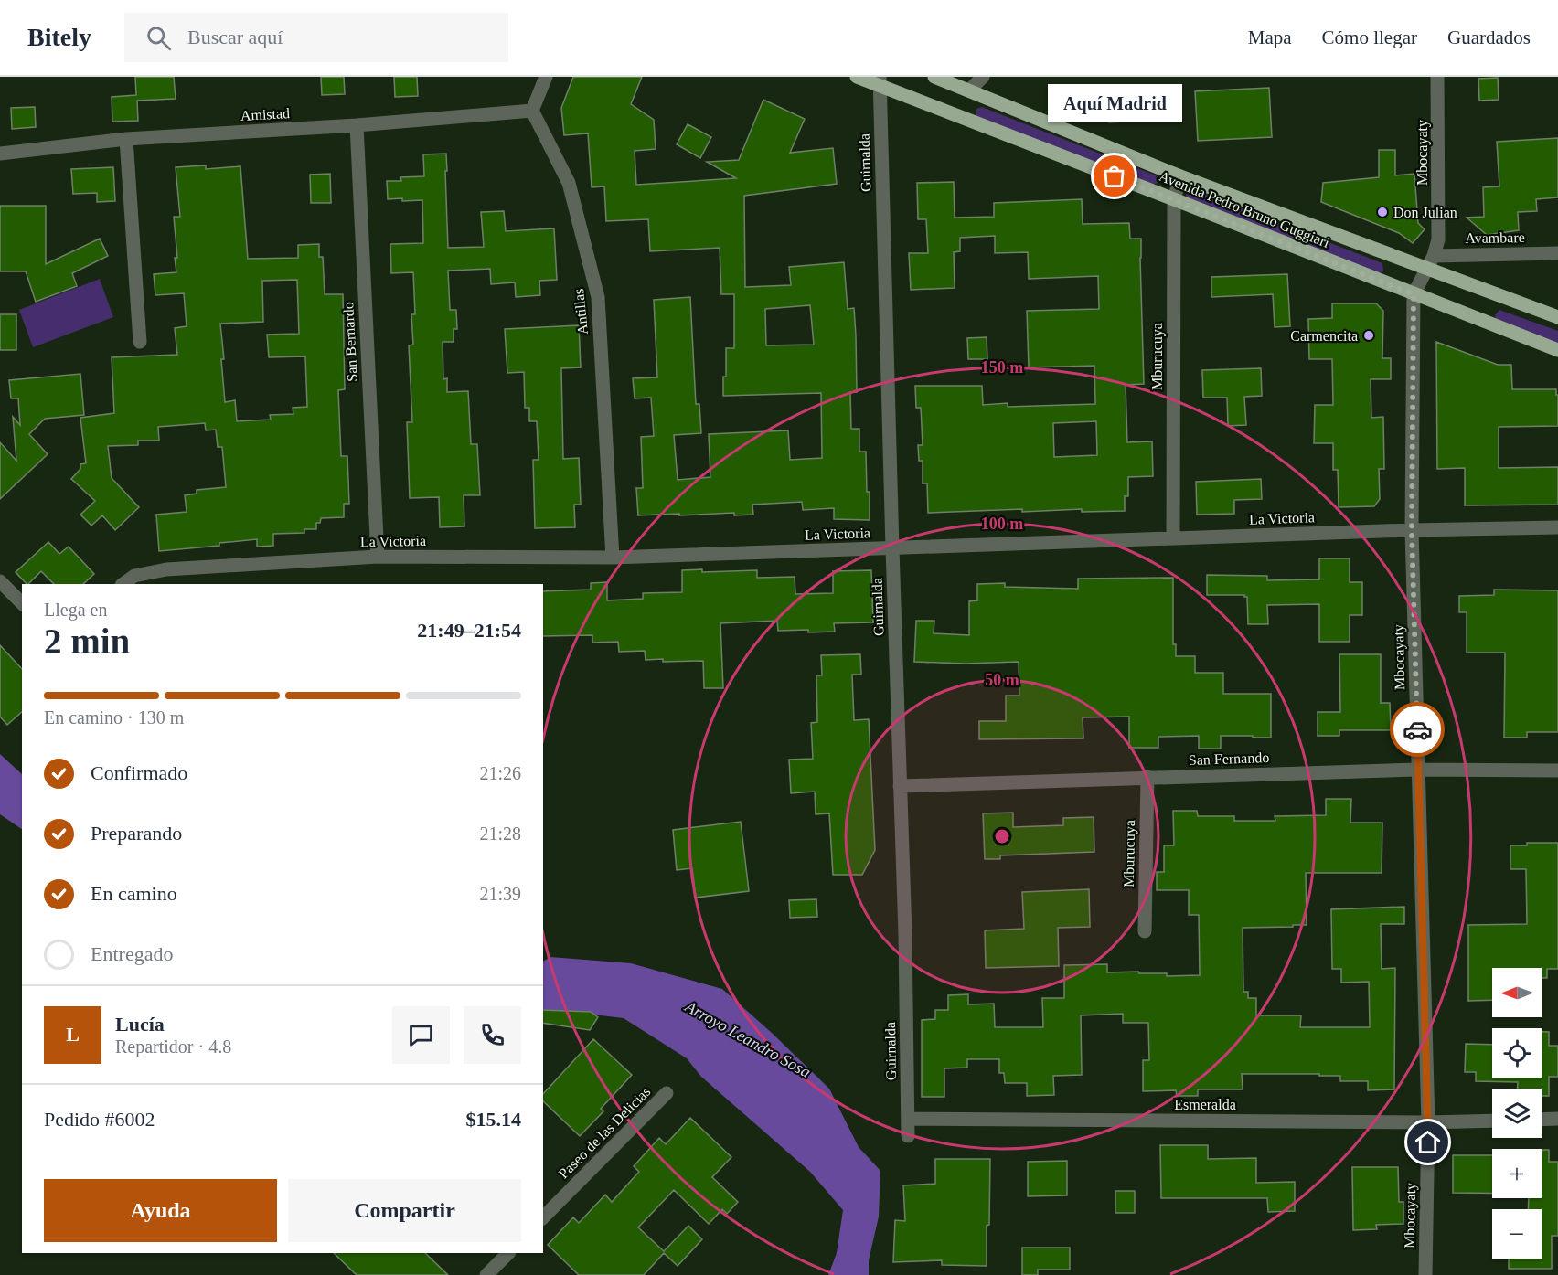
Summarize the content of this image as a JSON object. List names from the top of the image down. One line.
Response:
{"streets":{"main road":["Avenida Pedro Bruno Guggiari"],"street":["Amistad","Mbocayaty","Guirnalda","Avambare","Antillas","San Bernardo","Mburucuya","La Victoria","San Fernando","Esmeralda","Paseo de las Delicias"]},"crossings":[["Amistad","Antillas"],["Amistad","San Bernardo"],["Mbocayaty","Avenida Pedro Bruno Guggiari"],["Mbocayaty","Avambare"],["Mbocayaty","La Victoria"],["Mbocayaty","San Fernando"],["Mbocayaty","Esmeralda"],["Guirnalda","Avenida Pedro Bruno Guggiari"],["Guirnalda","La Victoria"],["Guirnalda","San Fernando"],["Guirnalda","Esmeralda"],["Avenida Pedro Bruno Guggiari","Avambare"],["Avenida Pedro Bruno Guggiari","Mburucuya"],["Antillas","La Victoria"],["San Bernardo","La Victoria"],["Mburucuya","La Victoria"],["Mburucuya","San Fernando"]],"water":["Arroyo Leandro Sosa"],"places":["Aquí Madrid","Don Julian","Carmencita"],"north":"left","page":{"header":"Bitely","search":"Buscar aquí","nav":["Mapa","Cómo llegar","Guardados"],"bubble":"Aquí Madrid","heading":["2 min","Llega en","21:49–21:54"],"panel":["Lucía","Repartidor · 4.8","Pedido #6002","$15.14"],"bar":"En camino · 130 m","list":[["Confirmado","21:26"],["Preparando","21:28"],["En camino","21:39"],"Entregado"],"map_buttons":["+","−"],"round":"L","buttons":["Ayuda","Compartir"]},"rings":["150 m","100 m","50 m"]}
